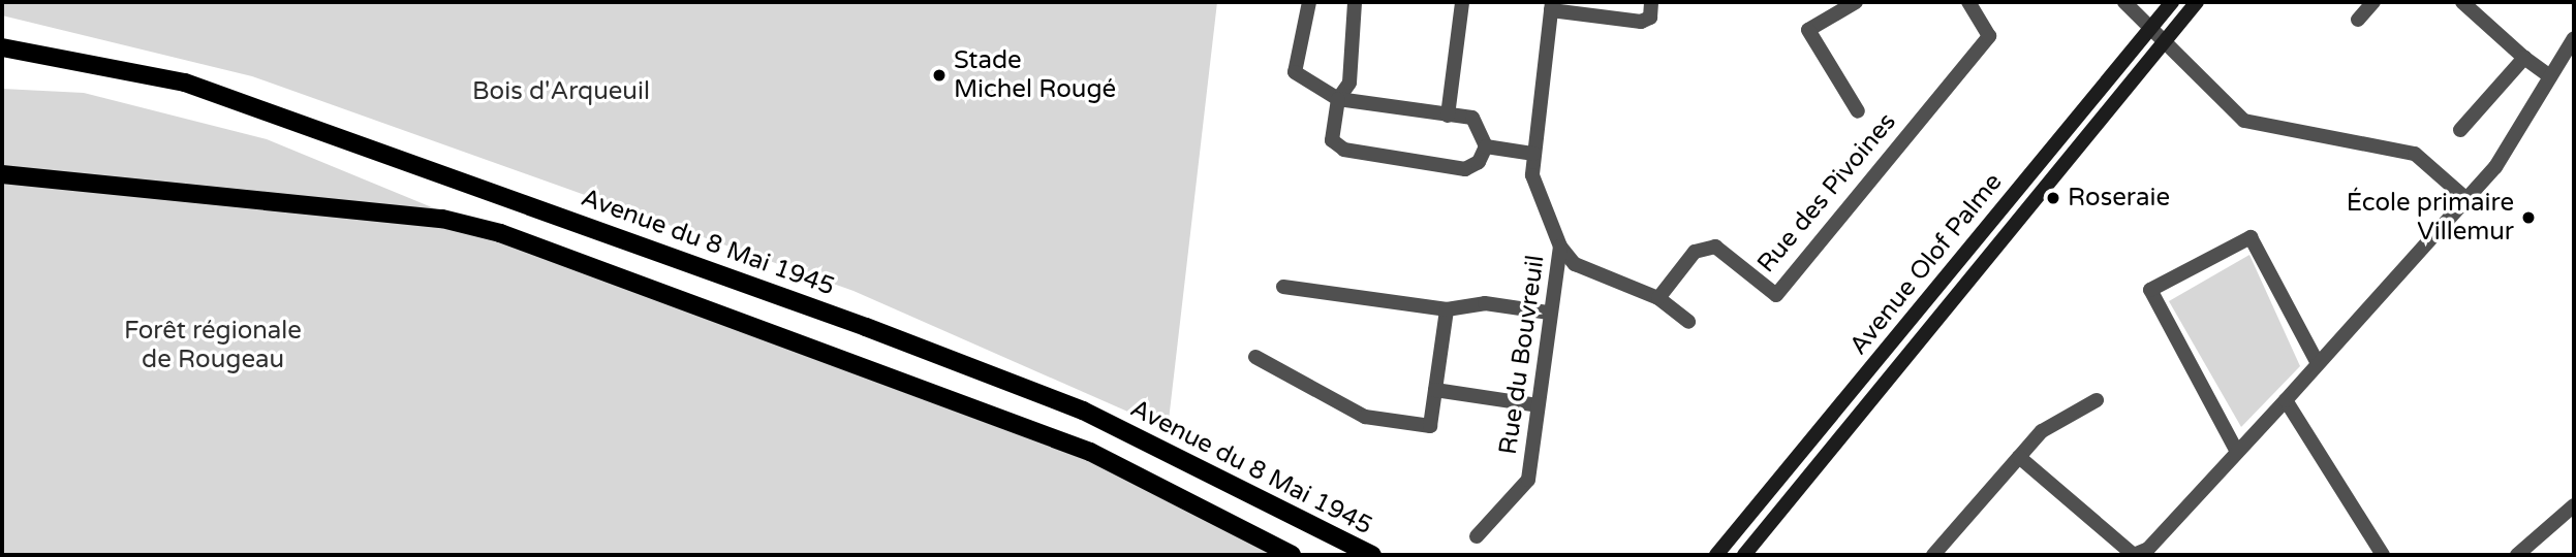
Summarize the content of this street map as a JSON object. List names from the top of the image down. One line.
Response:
{"streets":{"main road":["Avenue du 8 Mai 1945","Avenue Olof Palme"],"street":["Rue des Pivoines","Rue du Bouvreuil"]},"parks":["Bois d'Arqueuil","Forêt régionale de Rougeau"],"places":["Stade Michel Rougé","Roseraie","École primaire Villemur"]}
